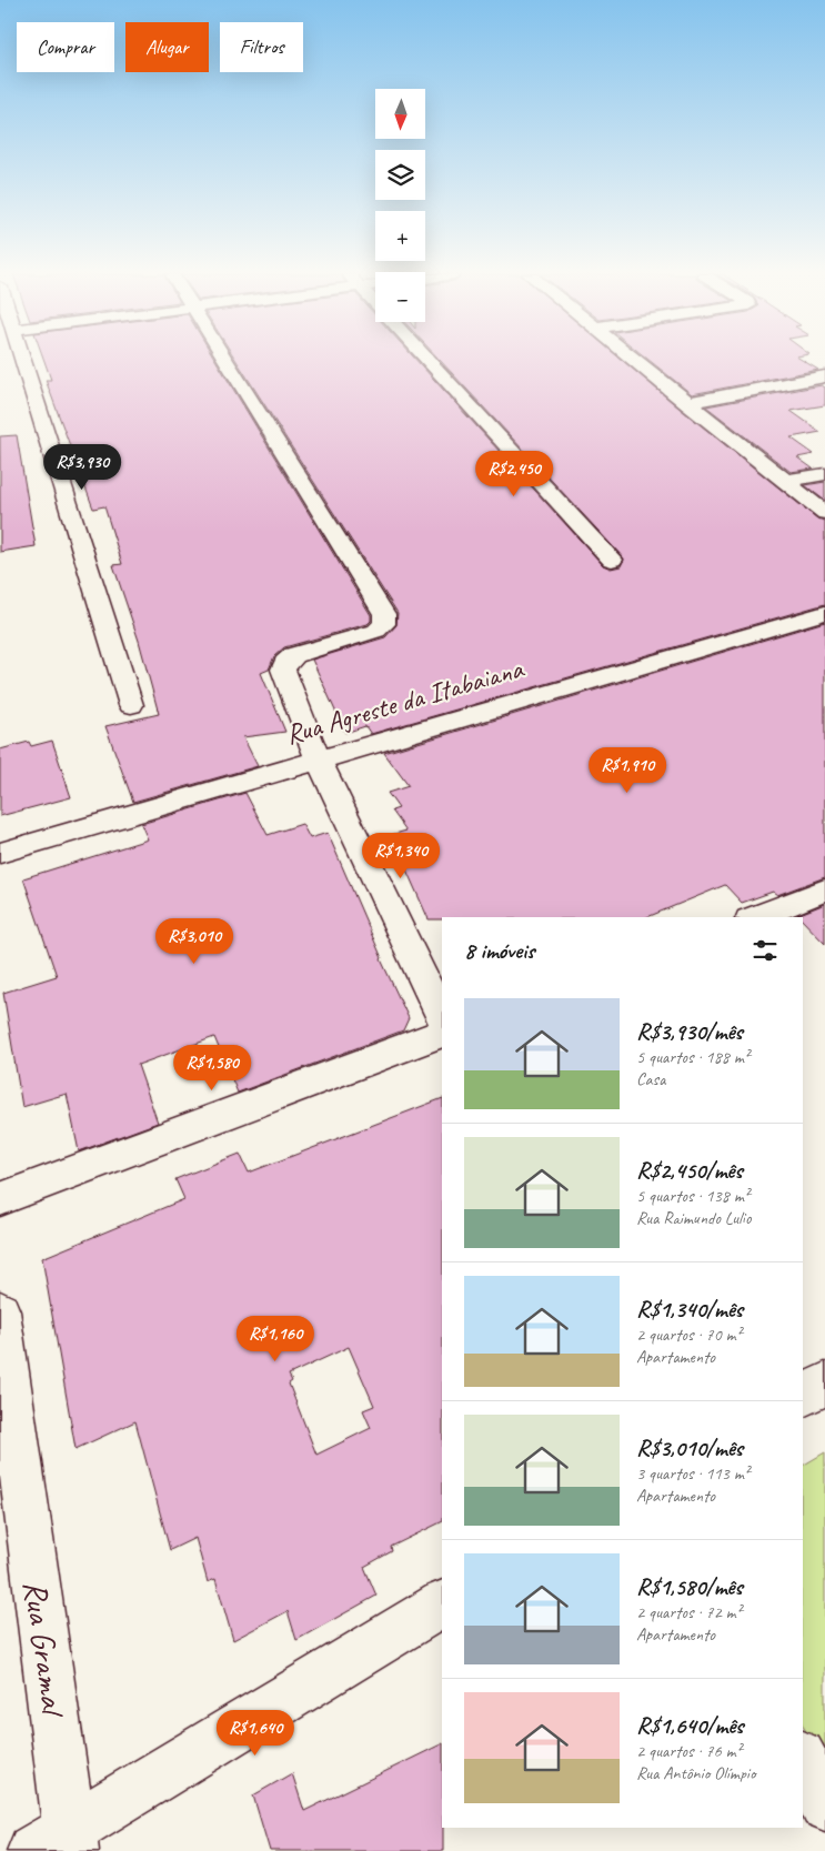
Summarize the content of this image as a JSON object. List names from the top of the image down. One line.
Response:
{"streets":{"street":["Rua Agreste da Itabaiana","Rua Gramal"]},"north":"bottom","page":{"chip":["Comprar","Alugar","Filtros"],"map_buttons":["+","−"],"price":["R$3,930","R$2,450","R$1,910","R$1,340","R$3,010","R$1,580","R$1,160","R$1,640"],"heading":"8 imóveis","list":[{"name":"R$3,930/mês","note":"5 quartos · 188 m² · Casa"},{"name":"R$2,450/mês","note":"5 quartos · 138 m² · Rua Raimundo Lulio"},{"name":"R$1,340/mês","note":"2 quartos · 70 m² · Apartamento"},{"name":"R$3,010/mês","note":"3 quartos · 113 m² · Apartamento"},{"name":"R$1,580/mês","note":"2 quartos · 72 m² · Apartamento"},{"name":"R$1,640/mês","note":"2 quartos · 76 m² · Rua Antônio Olímpio"}]}}
